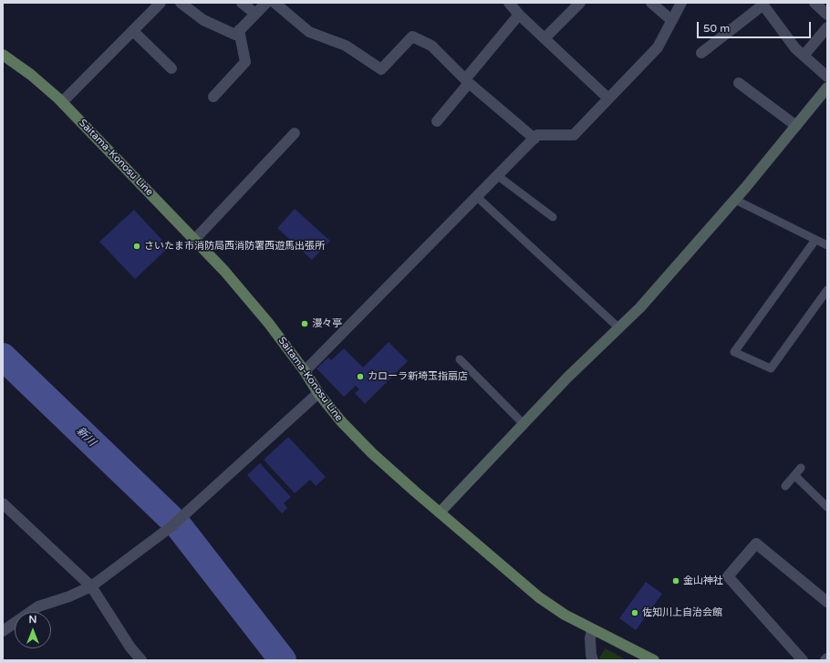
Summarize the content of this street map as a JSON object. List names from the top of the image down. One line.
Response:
{"streets":{"main road":["Saitama-Konosu Line"]},"water":["新川"],"places":["さいたま市消防局西消防署西遊馬出張所","漫々亭","カローラ新埼玉指扇店","金山神社","佐知川上自治会館"],"scale_bar":"50 m","north":"top"}
